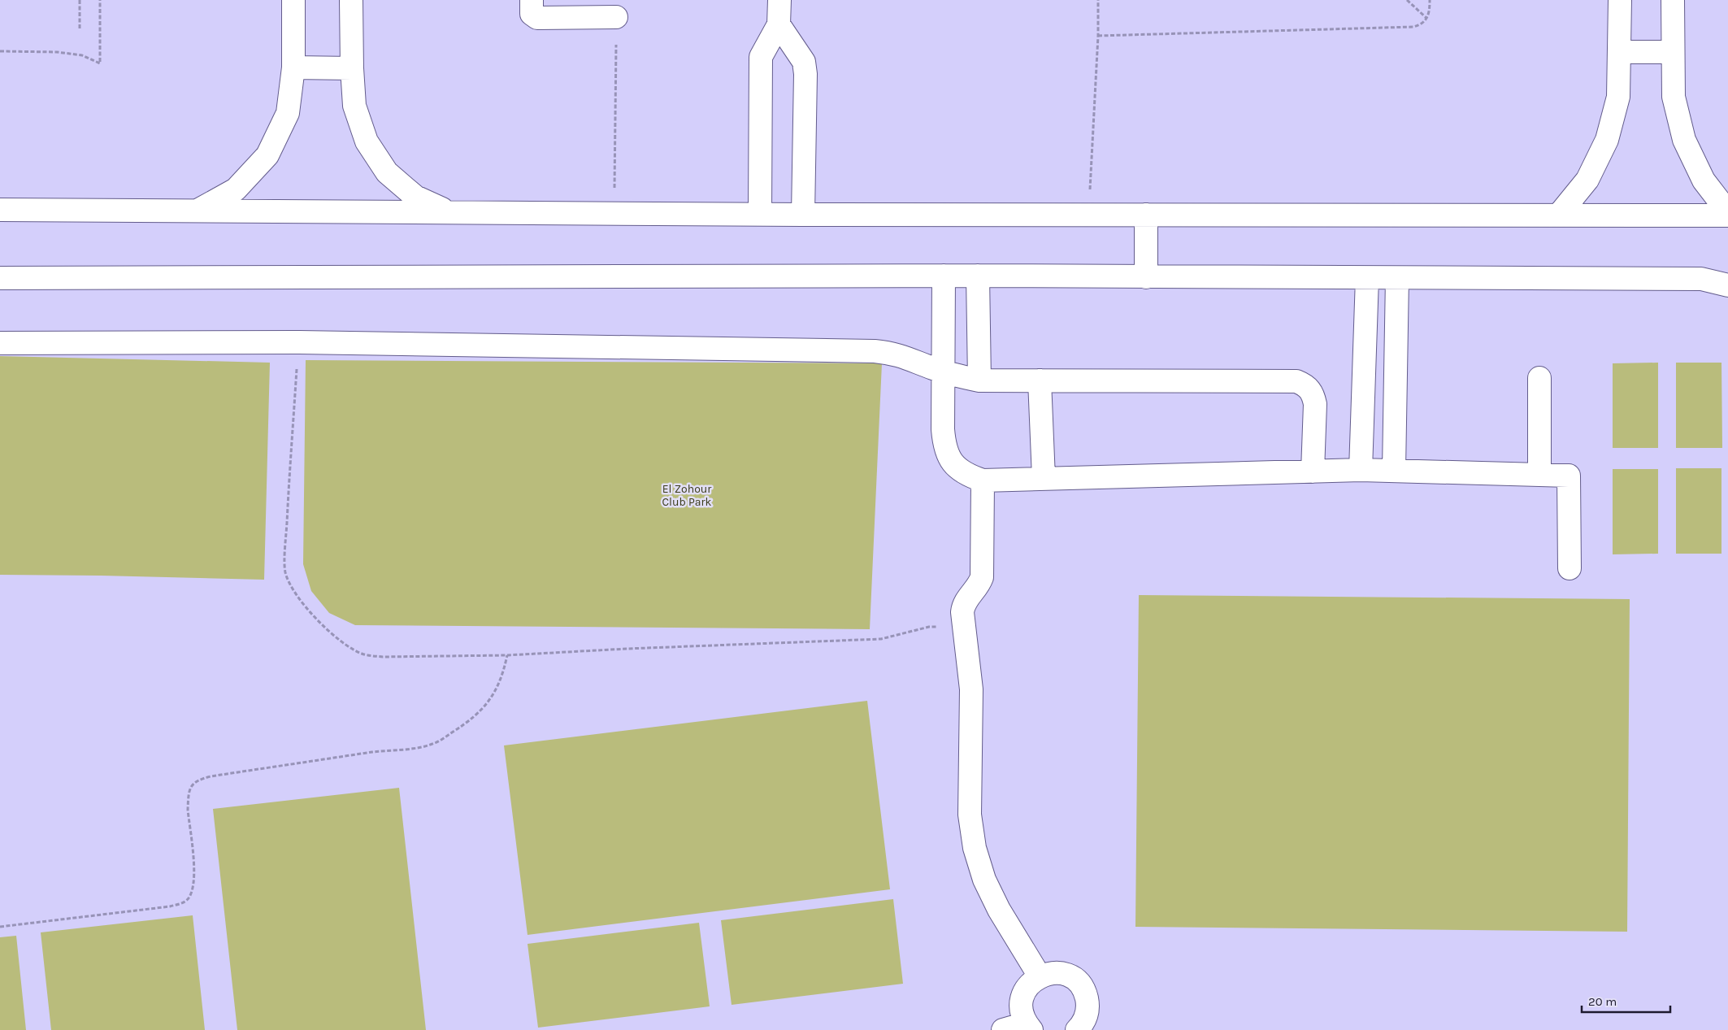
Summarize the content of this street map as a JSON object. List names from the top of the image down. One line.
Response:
{"parks":["El Zohour Club Park"],"scale_bar":"20 m"}
